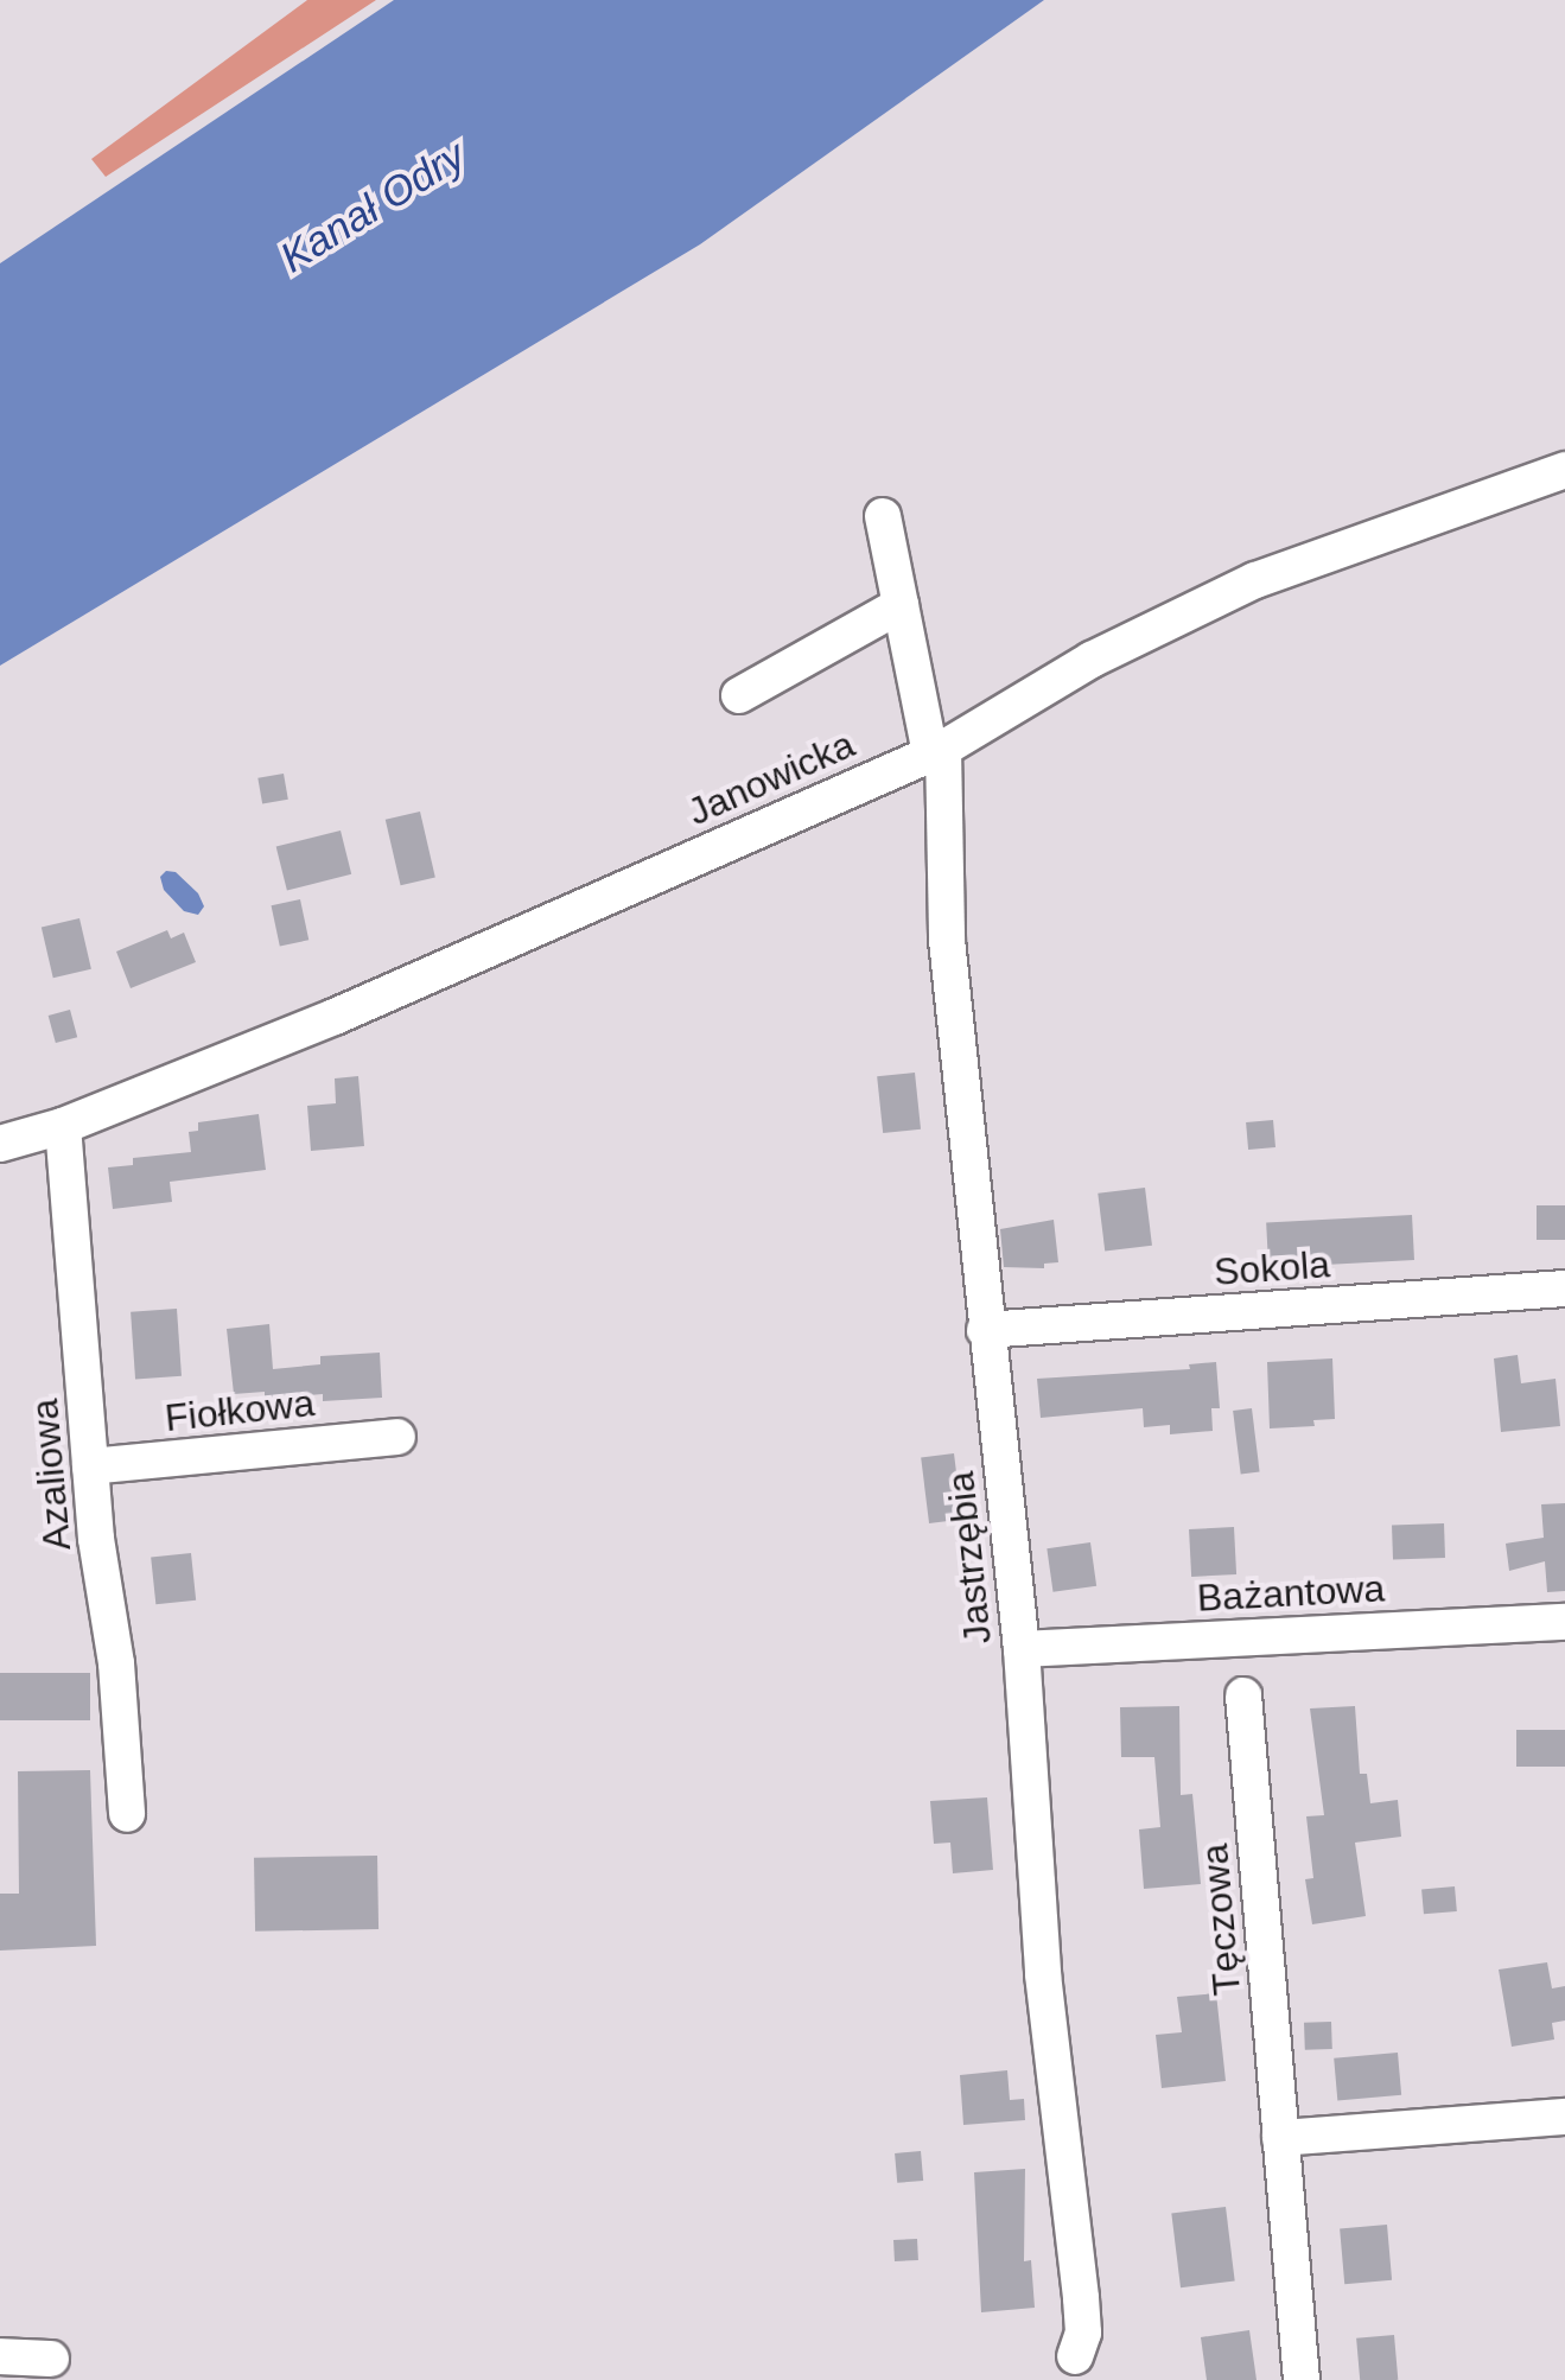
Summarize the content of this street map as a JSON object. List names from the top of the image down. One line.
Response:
{"streets":{"street":["Janowicka","Sokola","Fiołkowa","Azaliowa","Jastrzębia","Bażantowa","Tęczowa"]},"crossings":[["Janowicka","Azaliowa"],["Janowicka","Jastrzębia"],["Sokola","Jastrzębia"],["Fiołkowa","Azaliowa"],["Jastrzębia","Bażantowa"]],"water":["Kanał Odry"]}
